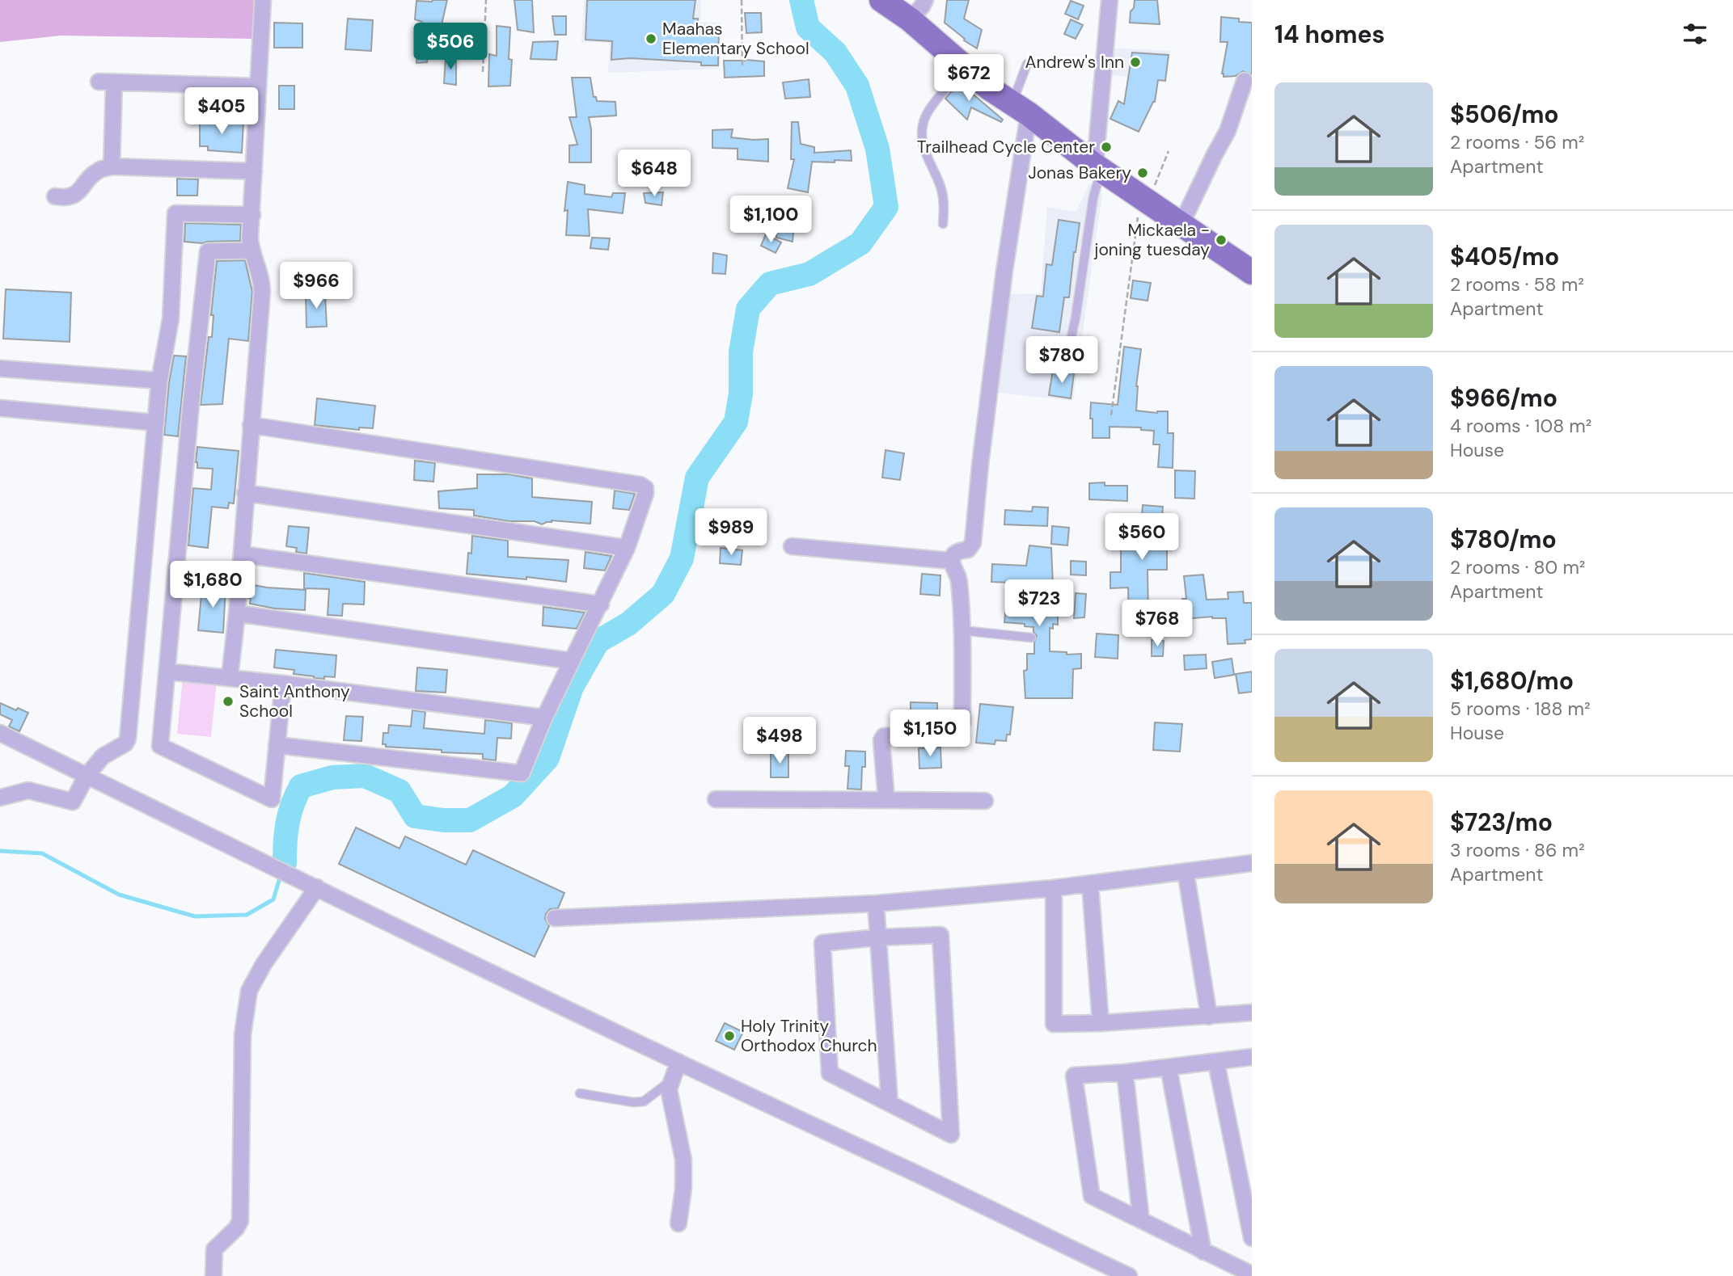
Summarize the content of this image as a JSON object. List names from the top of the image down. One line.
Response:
{"places":["Maahas Elementary School","Andrew's Inn","Trailhead Cycle Center","Jonas Bakery","Mickaela - joning tuesday","Saint Anthony School","Holy Trinity Orthodox Church"],"page":{"heading":"14 homes","price":["$506","$672","$405","$648","$1,100","$966","$780","$989","$560","$1,680","$723","$768","$1,150","$498"],"list":[{"name":"$506/mo","note":"2 rooms · 56 m² · Apartment"},{"name":"$405/mo","note":"2 rooms · 58 m² · Apartment"},{"name":"$966/mo","note":"4 rooms · 108 m² · House"},{"name":"$780/mo","note":"2 rooms · 80 m² · Apartment"},{"name":"$1,680/mo","note":"5 rooms · 188 m² · House"},{"name":"$723/mo","note":"3 rooms · 86 m² · Apartment"}]}}
